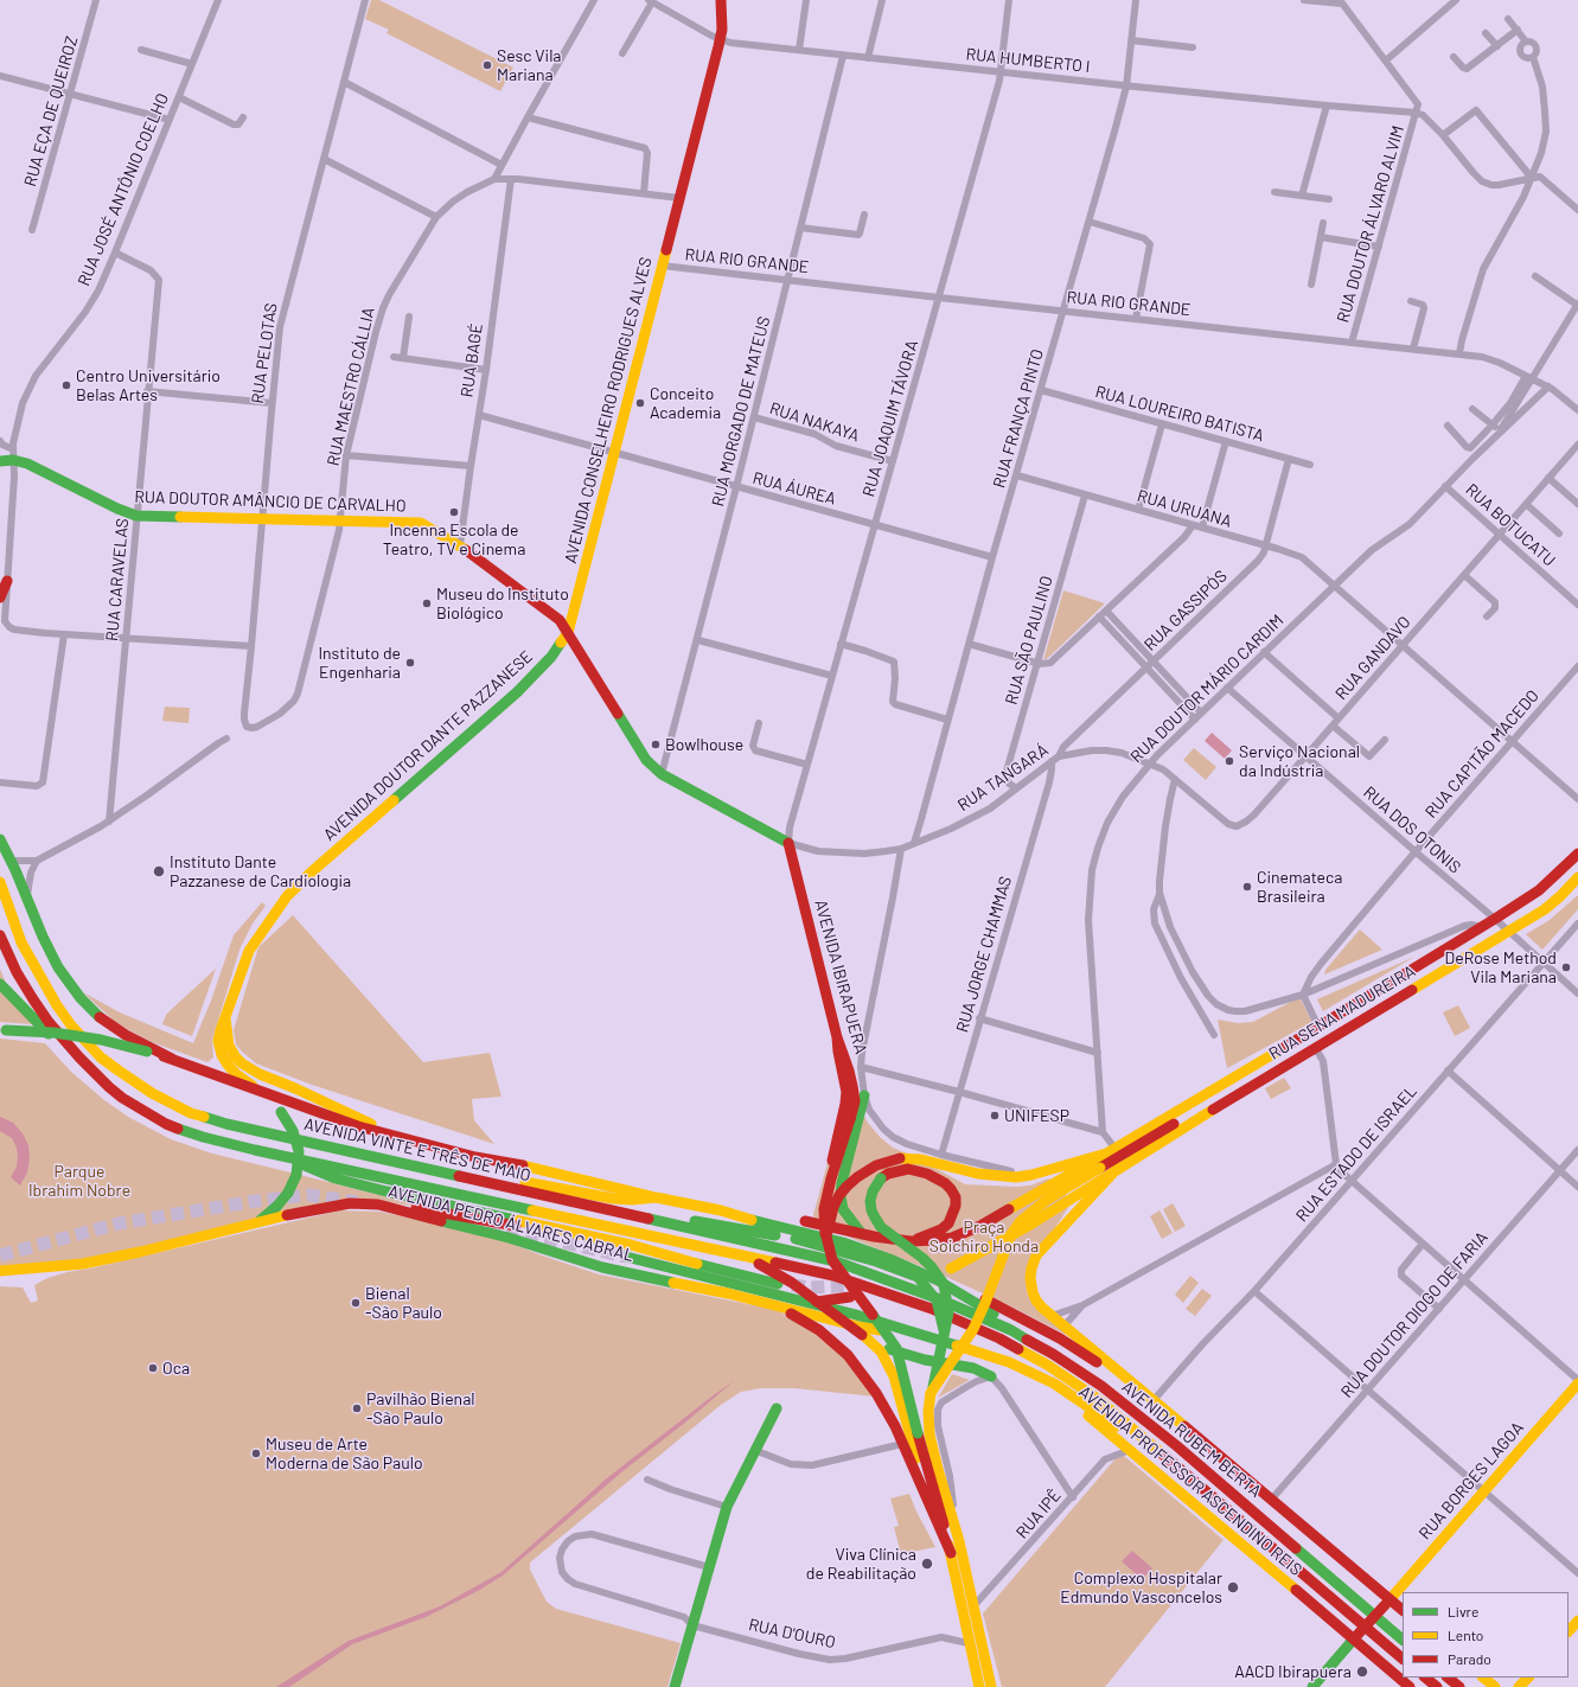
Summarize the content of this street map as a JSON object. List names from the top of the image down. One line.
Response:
{"streets":{"main road":["AVENIDA CONSELHEIRO RODRIGUES ALVES","RUA DOUTOR AMÂNCIO DE CARVALHO","AVENIDA DOUTOR DANTE PAZZANESE","AVENIDA IBIRAPUERA","RUA SENA MADUREIRA","AVENIDA VINTE E TRÊS DE MAIO","AVENIDA PEDRO ÁLVARES CABRAL","AVENIDA RUBEM BERTA","AVENIDA PROFESSOR ASCENDINO REIS","RUA BORGES LAGOA"],"street":["RUA HUMBERTO I","RUA EÇA DE QUEIROZ","RUA JOSÉ ANTÔNIO COELHO","RUA DOUTOR ÁLVARO ALVIM","RUA RIO GRANDE","RUA PELOTAS","RUA BAGÉ","RUA MAESTRO CÁLLIA","RUA MORGADO DE MATEUS","RUA LOUREIRO BATISTA","RUA JOAQUIM TÁVORA","RUA FRANÇA PINTO","RUA NAKAYA","RUA ÁUREA","RUA URUANA","RUA BOTUCATU","RUA CARAVELAS","RUA GASSIPÓS","RUA SÃO PAULINO","RUA GANDAVO","RUA DOUTOR MÁRIO CARDIM","RUA CAPITÃO MACEDO","RUA TANGARÁ","RUA DOS OTONIS","RUA JORGE CHAMMAS","RUA ESTADO DE ISRAEL","RUA DOUTOR DIOGO DE FARIA","RUA IPÊ","RUA D'OURO"]},"crossings":[["RUA HUMBERTO I","RUA DOUTOR ÁLVARO ALVIM"],["RUA HUMBERTO I","AVENIDA CONSELHEIRO RODRIGUES ALVES"],["RUA HUMBERTO I","RUA MORGADO DE MATEUS"],["RUA HUMBERTO I","RUA JOAQUIM TÁVORA"],["RUA HUMBERTO I","RUA FRANÇA PINTO"],["RUA JOSÉ ANTÔNIO COELHO","RUA PELOTAS"],["RUA JOSÉ ANTÔNIO COELHO","RUA DOUTOR AMÂNCIO DE CARVALHO"],["RUA JOSÉ ANTÔNIO COELHO","RUA CARAVELAS"],["RUA DOUTOR ÁLVARO ALVIM","RUA RIO GRANDE"],["RUA RIO GRANDE","AVENIDA CONSELHEIRO RODRIGUES ALVES"],["RUA RIO GRANDE","RUA MORGADO DE MATEUS"],["RUA RIO GRANDE","RUA JOAQUIM TÁVORA"],["RUA RIO GRANDE","RUA FRANÇA PINTO"],["RUA RIO GRANDE","RUA DOUTOR MÁRIO CARDIM"],["RUA PELOTAS","RUA MAESTRO CÁLLIA"],["RUA PELOTAS","RUA DOUTOR AMÂNCIO DE CARVALHO"],["RUA BAGÉ","RUA MAESTRO CÁLLIA"],["RUA BAGÉ","RUA ÁUREA"],["RUA BAGÉ","RUA DOUTOR AMÂNCIO DE CARVALHO"],["RUA MAESTRO CÁLLIA","AVENIDA CONSELHEIRO RODRIGUES ALVES"],["RUA MAESTRO CÁLLIA","RUA DOUTOR AMÂNCIO DE CARVALHO"],["AVENIDA CONSELHEIRO RODRIGUES ALVES","RUA ÁUREA"],["AVENIDA CONSELHEIRO RODRIGUES ALVES","RUA DOUTOR AMÂNCIO DE CARVALHO"],["AVENIDA CONSELHEIRO RODRIGUES ALVES","AVENIDA DOUTOR DANTE PAZZANESE"],["RUA MORGADO DE MATEUS","RUA NAKAYA"],["RUA MORGADO DE MATEUS","RUA ÁUREA"],["RUA LOUREIRO BATISTA","RUA FRANÇA PINTO"],["RUA LOUREIRO BATISTA","RUA GASSIPÓS"],["RUA JOAQUIM TÁVORA","RUA NAKAYA"],["RUA JOAQUIM TÁVORA","RUA ÁUREA"],["RUA JOAQUIM TÁVORA","RUA TANGARÁ"],["RUA JOAQUIM TÁVORA","AVENIDA IBIRAPUERA"],["RUA FRANÇA PINTO","RUA ÁUREA"],["RUA FRANÇA PINTO","RUA URUANA"],["RUA FRANÇA PINTO","RUA TANGARÁ"],["RUA DOUTOR AMÂNCIO DE CARVALHO","RUA CARAVELAS"],["RUA DOUTOR AMÂNCIO DE CARVALHO","AVENIDA DOUTOR DANTE PAZZANESE"],["RUA URUANA","RUA GASSIPÓS"],["RUA URUANA","RUA SÃO PAULINO"],["RUA URUANA","RUA GANDAVO"],["RUA URUANA","RUA DOUTOR MÁRIO CARDIM"],["RUA URUANA","RUA CAPITÃO MACEDO"],["RUA BOTUCATU","RUA GANDAVO"],["RUA BOTUCATU","RUA DOUTOR MÁRIO CARDIM"],["RUA GASSIPÓS","RUA TANGARÁ"],["RUA SÃO PAULINO","RUA TANGARÁ"],["RUA GANDAVO","RUA TANGARÁ"],["RUA GANDAVO","RUA DOS OTONIS"],["RUA GANDAVO","RUA SENA MADUREIRA"],["RUA DOUTOR MÁRIO CARDIM","RUA TANGARÁ"],["RUA DOUTOR MÁRIO CARDIM","RUA DOS OTONIS"],["RUA CAPITÃO MACEDO","RUA DOS OTONIS"],["RUA CAPITÃO MACEDO","RUA SENA MADUREIRA"],["RUA TANGARÁ","RUA JORGE CHAMMAS"],["RUA TANGARÁ","AVENIDA IBIRAPUERA"],["RUA TANGARÁ","RUA SENA MADUREIRA"],["RUA DOS OTONIS","RUA SENA MADUREIRA"],["RUA DOS OTONIS","RUA ESTADO DE ISRAEL"],["AVENIDA VINTE E TRÊS DE MAIO","AVENIDA RUBEM BERTA"],["RUA ESTADO DE ISRAEL","AVENIDA PROFESSOR ASCENDINO REIS"],["AVENIDA PEDRO ÁLVARES CABRAL","AVENIDA PROFESSOR ASCENDINO REIS"],["RUA DOUTOR DIOGO DE FARIA","AVENIDA PROFESSOR ASCENDINO REIS"],["AVENIDA PROFESSOR ASCENDINO REIS","RUA BORGES LAGOA"],["AVENIDA PROFESSOR ASCENDINO REIS","RUA IPÊ"]],"parks":["Parque Ibrahim Nobre","Praça Soichiro Honda"],"places":["Sesc Vila Mariana","Centro Universitário Belas Artes","Conceito Academia","Incenna Escola de Teatro, TV e Cinema","Museu do Instituto Biológico","Instituto de Engenharia","Bowlhouse","Serviço Nacional da Indústria","Instituto Dante Pazzanese de Cardiologia","Cinemateca Brasileira","DeRose Method Vila Mariana","UNIFESP","Bienal -São Paulo","Oca","Pavilhão Bienal -São Paulo","Museu de Arte Moderna de São Paulo","Viva Clínica de Reabilitação","Complexo Hospitalar Edmundo Vasconcelos","AACD Ibirapuera"],"legend":["Livre","Lento","Parado"]}
